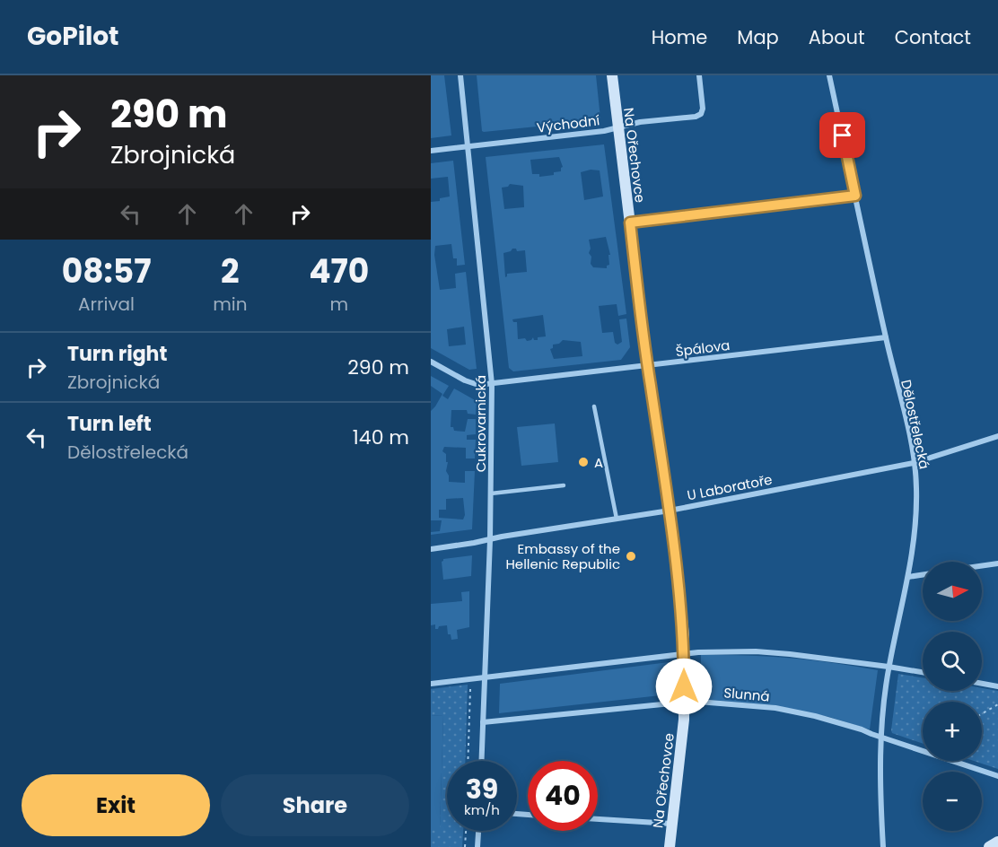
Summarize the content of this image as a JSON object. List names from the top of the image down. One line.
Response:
{"streets":{"street":["Východní","Na Ořechovce","Špálova","Cukrovarnická","Dělostřelecká","U Laboratoře","Slunná"]},"crossings":[["Východní","Na Ořechovce"],["Východní","Cukrovarnická"],["Na Ořechovce","Špálova"],["Na Ořechovce","U Laboratoře"],["Na Ořechovce","Slunná"],["Špálova","Cukrovarnická"],["Špálova","Dělostřelecká"],["Cukrovarnická","U Laboratoře"],["Cukrovarnická","Slunná"],["Dělostřelecká","U Laboratoře"],["Dělostřelecká","Slunná"]],"places":["A","Embassy of the Hellenic Republic"],"north":"right","page":{"header":"GoPilot","nav":["Home","Map","About","Contact"],"turn":["290 m","Zbrojnická"],"eta":["08:57","Arrival","2","min","470","m"],"list":[{"name":"Turn right","note":"Zbrojnická","value":"290 m"},{"name":"Turn left","note":"Dělostřelecká","value":"140 m"}],"map_buttons":["+","−"],"speed":"39 km/h","limit":"40","buttons":["Exit","Share"]}}
